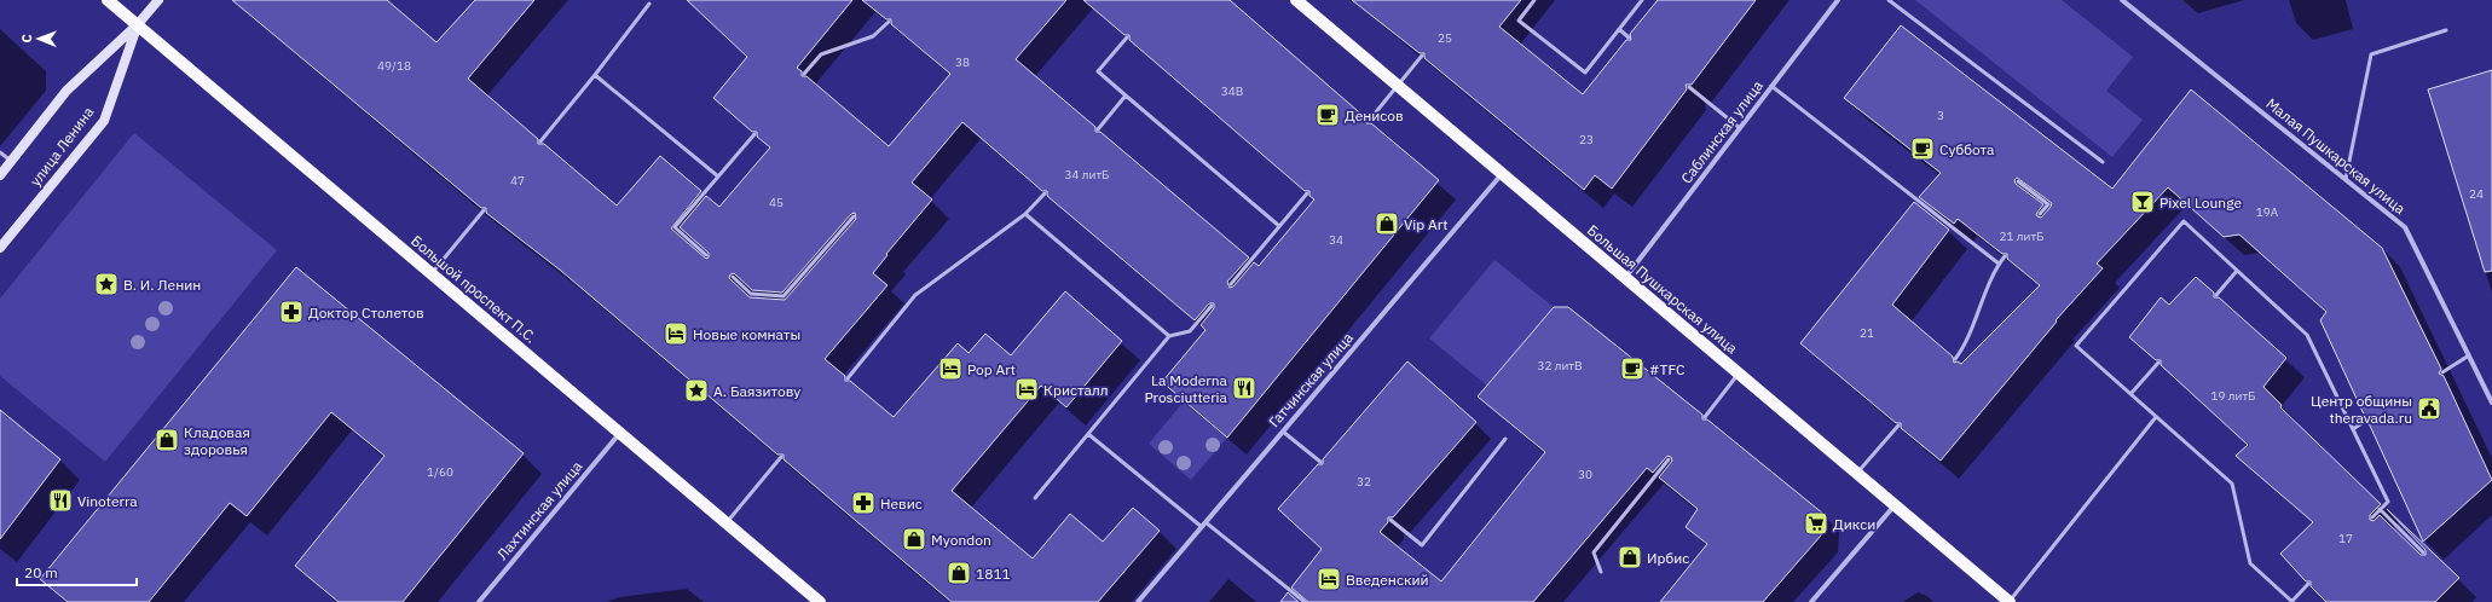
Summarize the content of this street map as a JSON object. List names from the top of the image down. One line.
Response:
{"streets":{"main road":["Большой проспект П.С.","Большая Пушкарская улица"],"street":["Саблинская улица","улица Ленина","Малая Пушкарская улица","Гатчинская улица","Лахтинская улица"]},"crossings":[["Саблинская улица","Большая Пушкарская улица"],["улица Ленина","Большой проспект П.С."],["Большой проспект П.С.","Лахтинская улица"],["Большая Пушкарская улица","Гатчинская улица"]],"places":{"cafe":["Денисов","Суббота","#TFC"],"bar":["Pixel Lounge"],"shop":["Vip Art","Кладовая здоровья","Myondon","Ирбис","1811"],"place":["В. И. Ленин","А. Баязитову"],"pharmacy":["Доктор Столетов","Невис"],"hotel":["Новые комнаты","Pop Art","Кристалл","Введенский"],"restaurant":["La Moderna Prosciutteria","Vinoterra"],"public building":["Центр общины theravada.ru"],"supermarket":["Дикси"]},"house_numbers":["25","38","49/18","34В","3","23","34 литБ","47","24","45","19А","21 литБ","34","21","32 литВ","19 литБ","1/60","30","32","17"],"scale_bar":"20 m","north":"left"}
